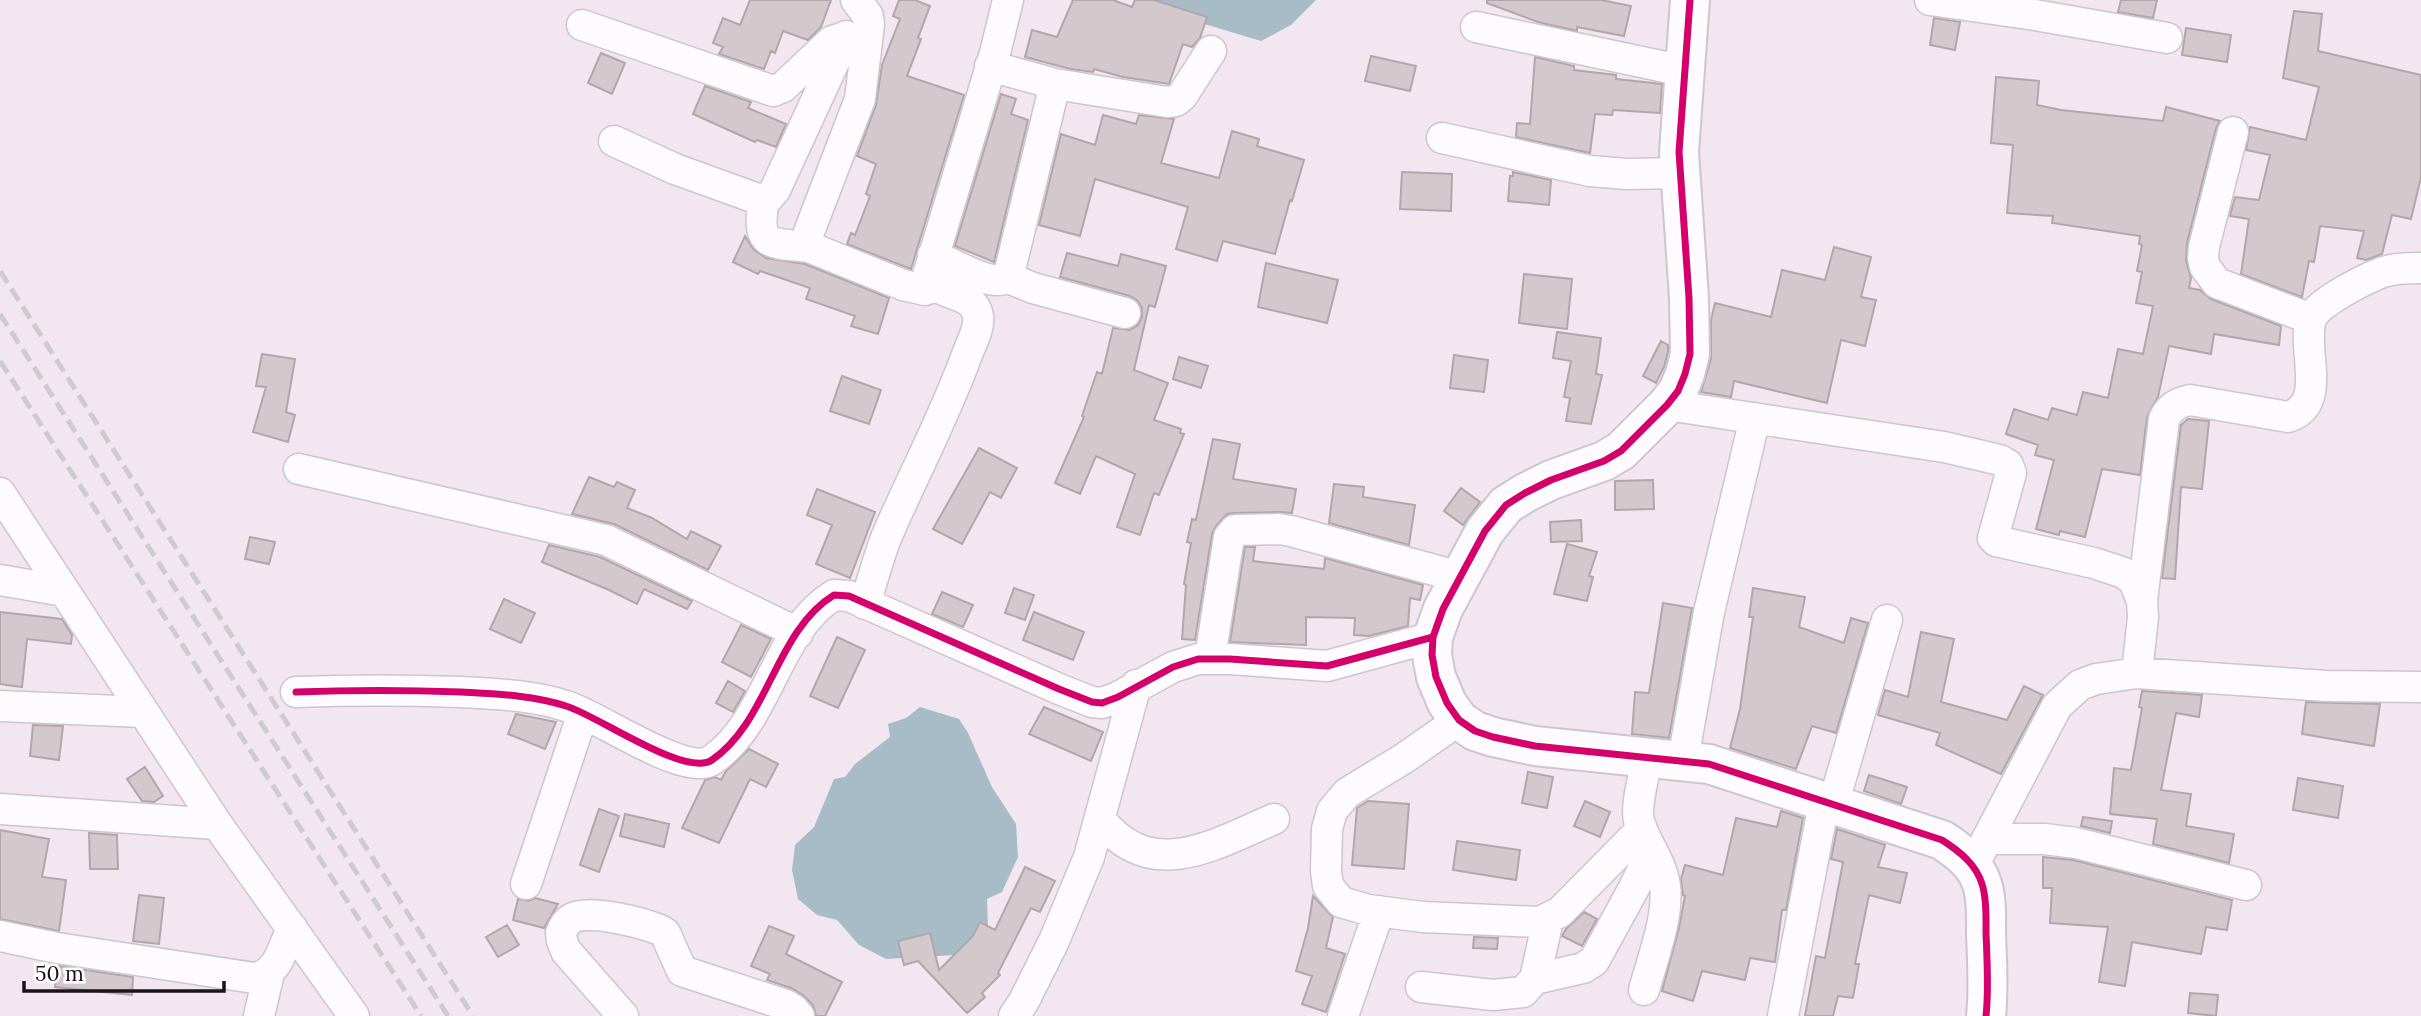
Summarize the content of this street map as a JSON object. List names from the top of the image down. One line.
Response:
{"scale_bar":"50 m"}
